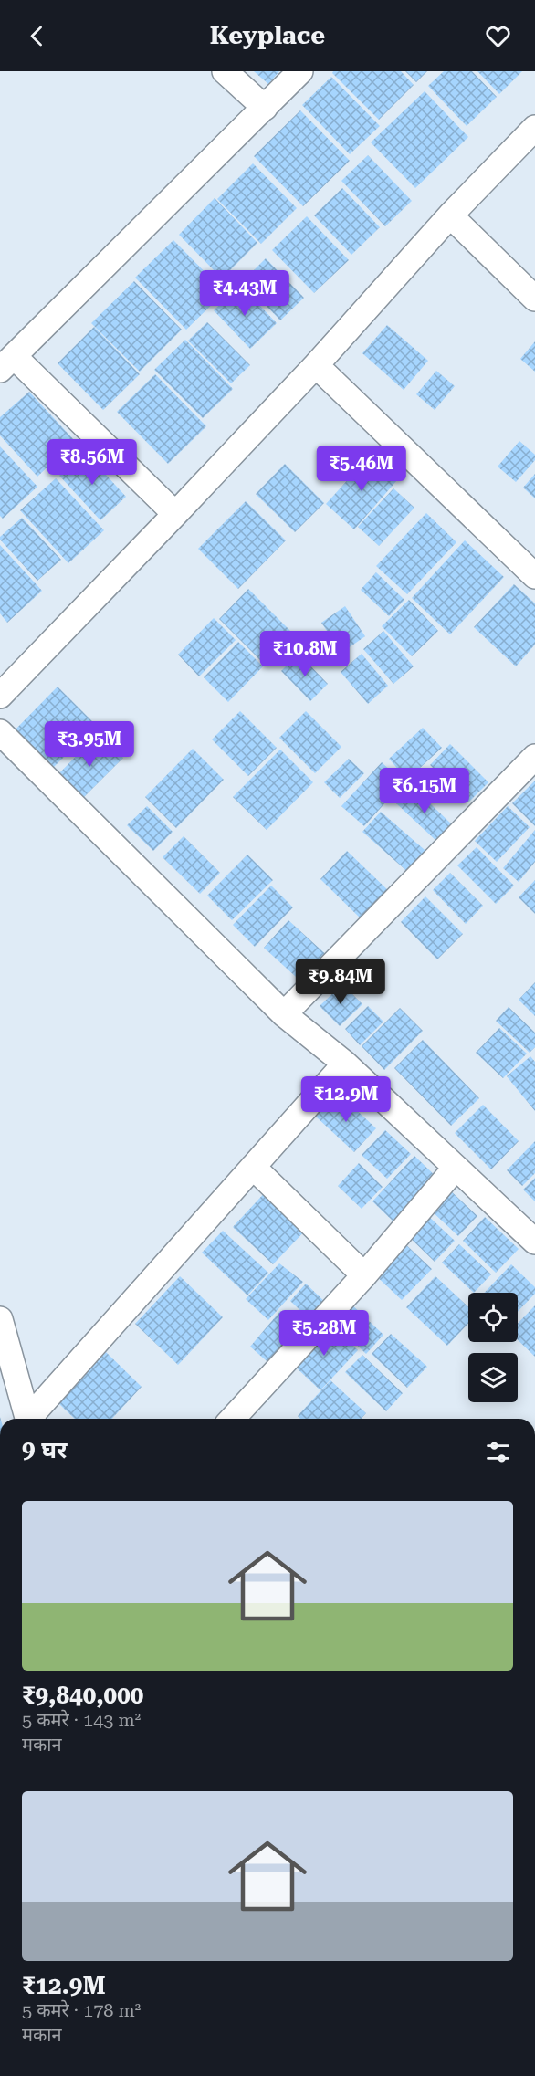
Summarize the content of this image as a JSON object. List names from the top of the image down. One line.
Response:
{"page":{"header":"Keyplace","price":["₹4.43M","₹8.56M","₹5.46M","₹10.8M","₹3.95M","₹6.15M","₹9.84M","₹12.9M","₹5.28M"],"heading":"9 घर","list":[{"name":"₹9,840,000","note":"5 कमरे · 143 m² · मकान"},{"name":"₹12.9M","note":"5 कमरे · 178 m² · मकान"}]}}
